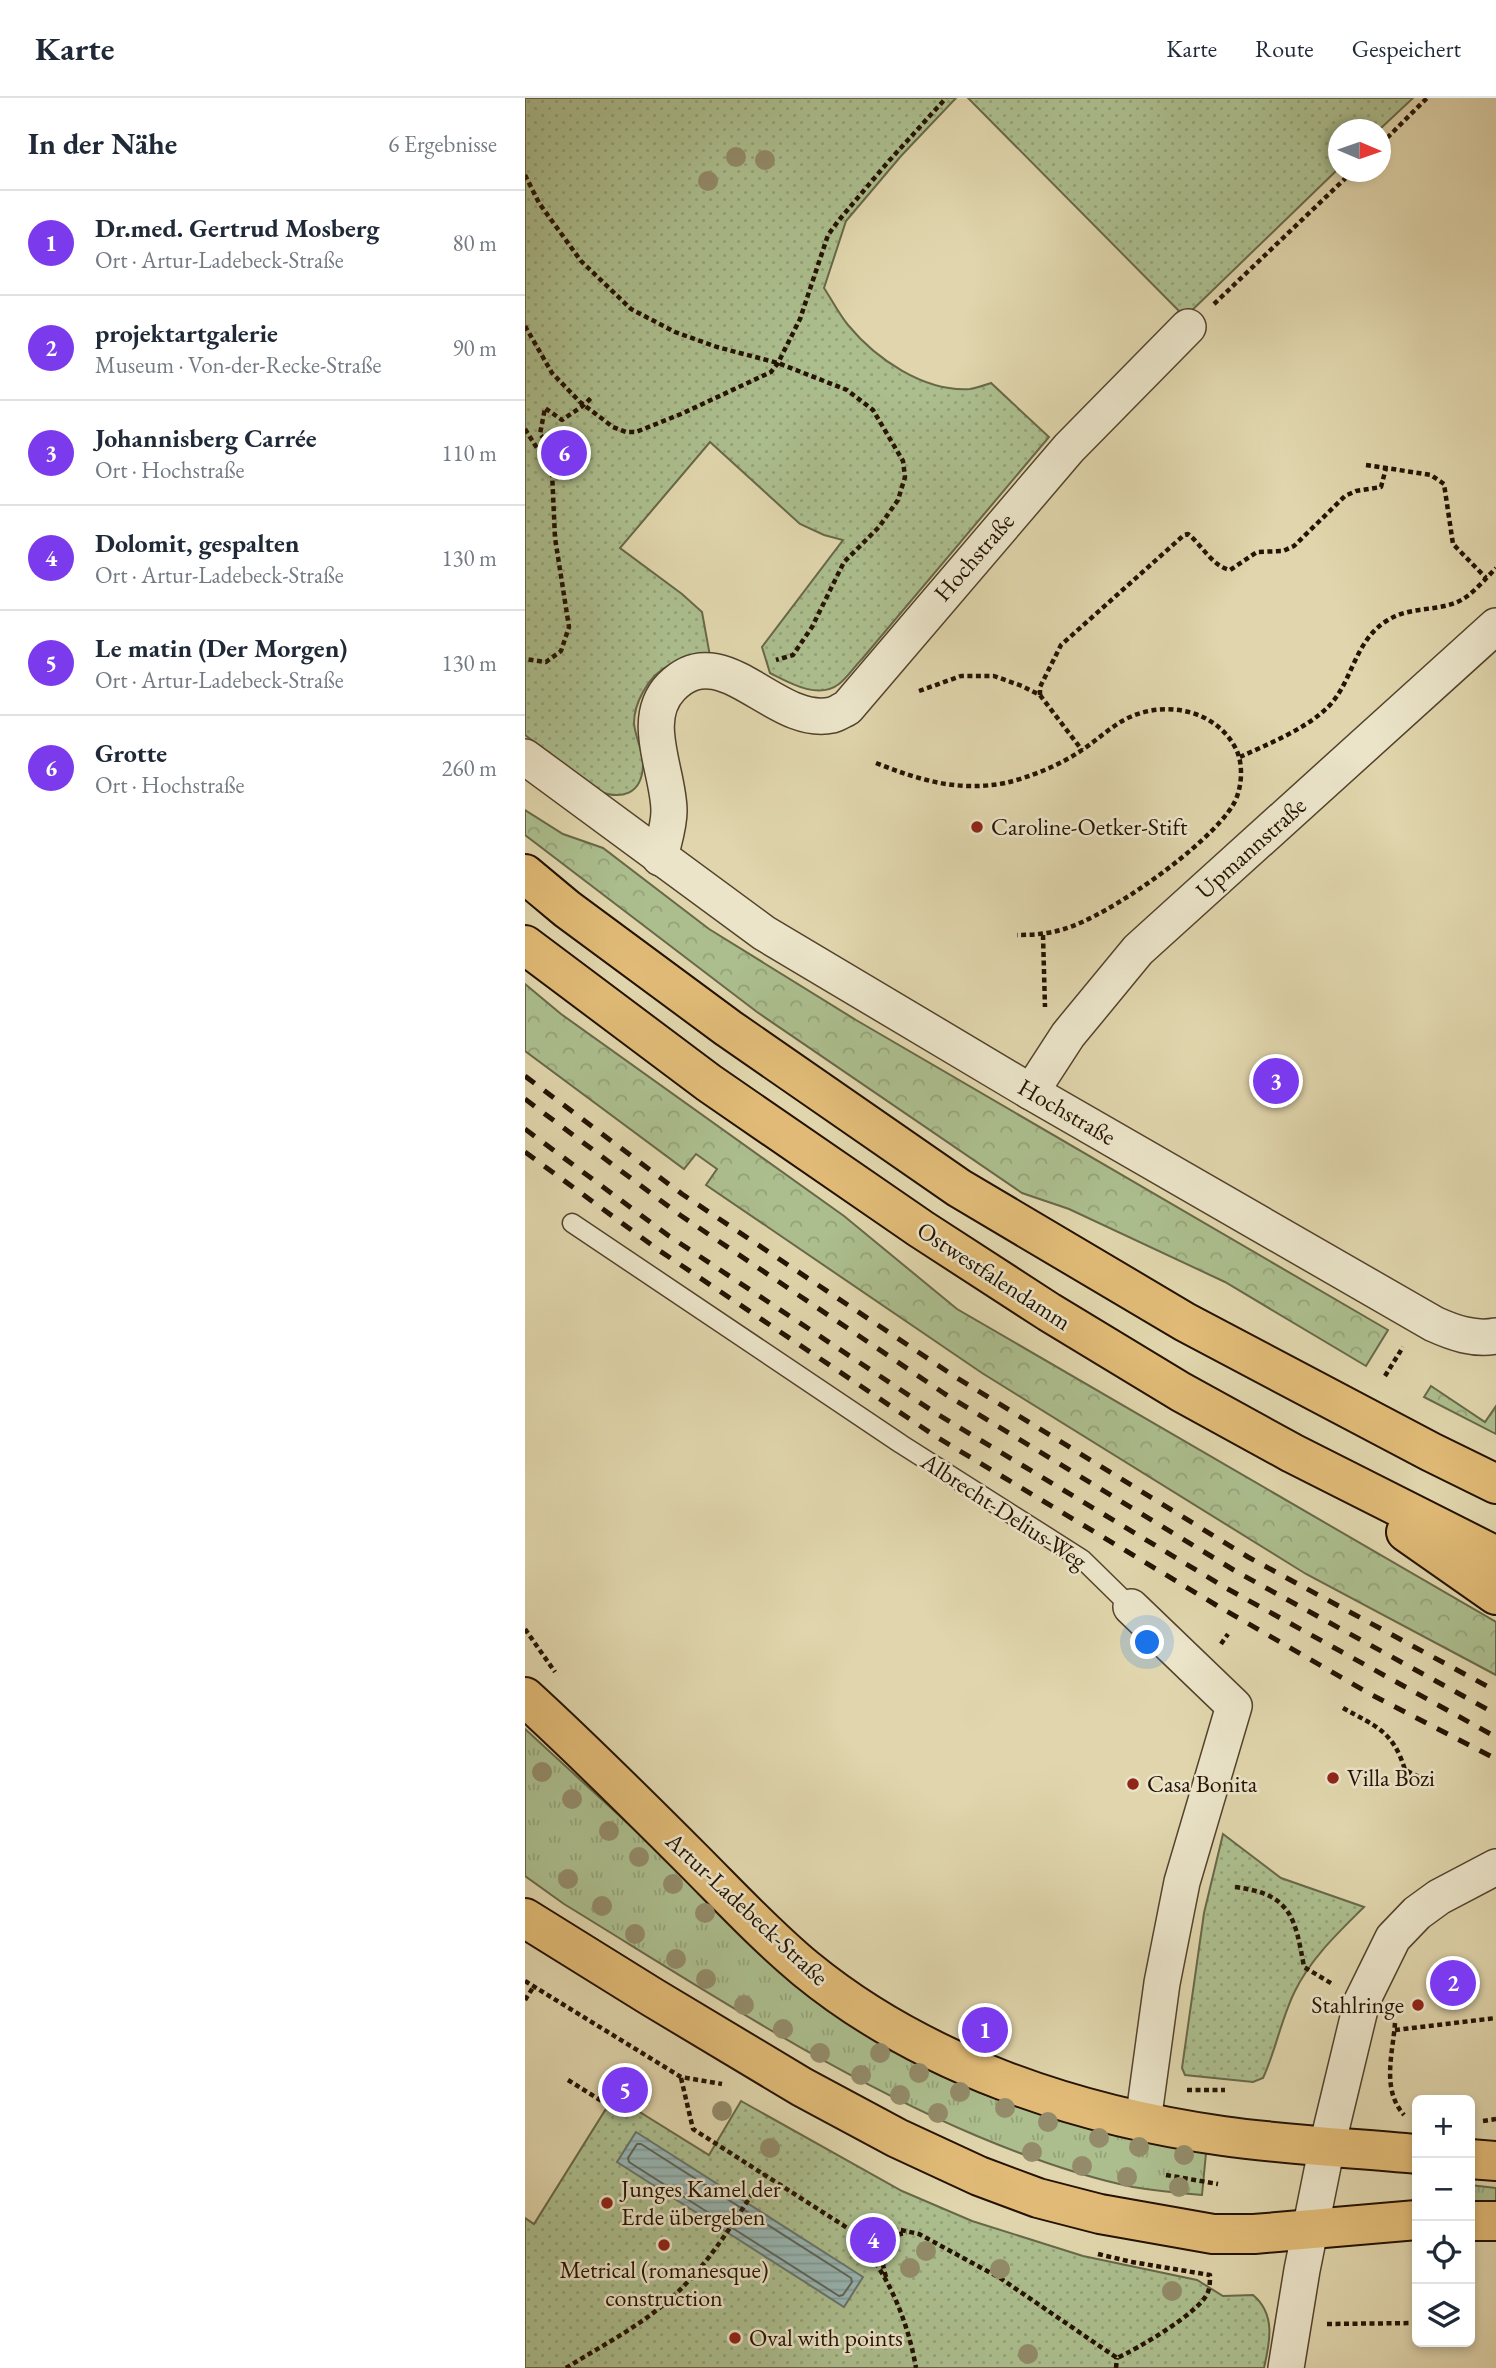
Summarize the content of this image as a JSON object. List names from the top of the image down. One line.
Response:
{"streets":{"main road":["Ostwestfalendamm","Artur-Ladebeck-Straße"],"street":["Hochstraße","Upmannstraße","Albrecht-Delius-Weg"]},"crossings":[["Hochstraße","Upmannstraße"],["Albrecht-Delius-Weg","Artur-Ladebeck-Straße"]],"places":["Caroline-Oetker-Stift","Villa Bozi","Casa Bonita","Stahlringe","Junges Kamel der Erde übergeben","Metrical (romanesque) construction","Oval with points"],"north":"right","page":{"header":"Karte","nav":["Karte","Route","Gespeichert"],"heading":["In der Nähe","6 Ergebnisse"],"list":[{"mark":"1","name":"Dr.med. Gertrud Mosberg","note":"Ort · Artur-Ladebeck-Straße","value":"80 m"},{"mark":"2","name":"projektartgalerie","note":"Museum · Von-der-Recke-Straße","value":"90 m"},{"mark":"3","name":"Johannisberg Carrée","note":"Ort · Hochstraße","value":"110 m"},{"mark":"4","name":"Dolomit, gespalten","note":"Ort · Artur-Ladebeck-Straße","value":"130 m"},{"mark":"5","name":"Le matin (Der Morgen)","note":"Ort · Artur-Ladebeck-Straße","value":"130 m"},{"mark":"6","name":"Grotte","note":"Ort · Hochstraße","value":"260 m"}],"pins":["6","3","2","1","5","4"],"map_buttons":["+","−"]}}
